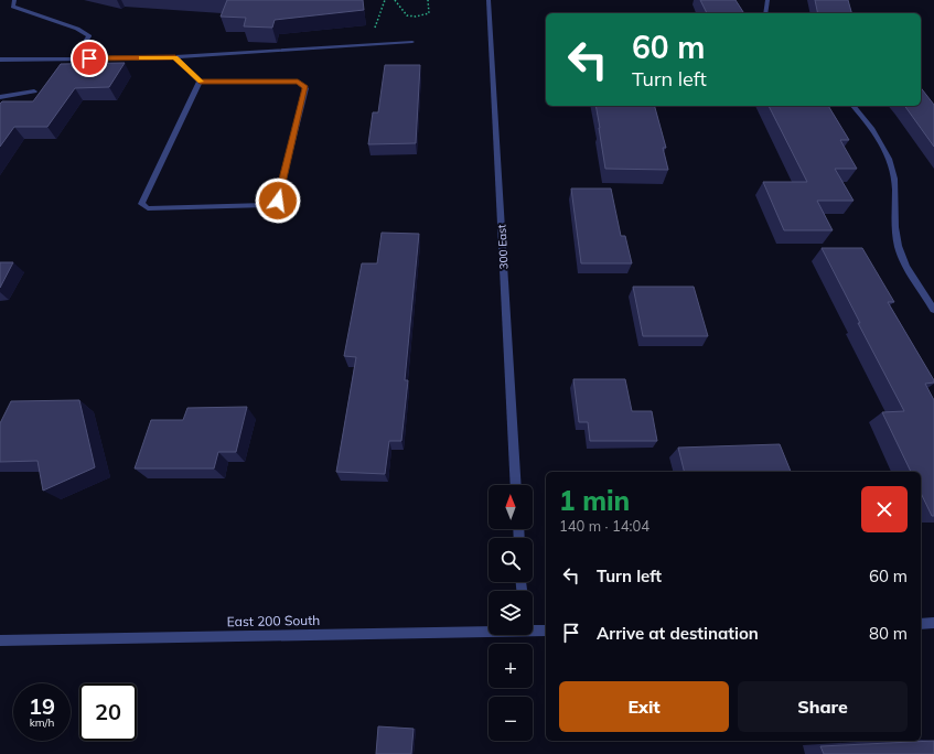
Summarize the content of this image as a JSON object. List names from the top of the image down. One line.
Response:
{"streets":{"street":["300 East","East 200 South"]},"north":"top","page":{"turn":["60 m","Turn left"],"heading":["1 min","140 m · 14:04"],"map_buttons":["+","−"],"list":[{"name":"Turn left","value":"60 m"},{"name":"Arrive at destination","value":"80 m"}],"buttons":["Exit","Share"],"speed":"19 km/h","limit":"20"}}
